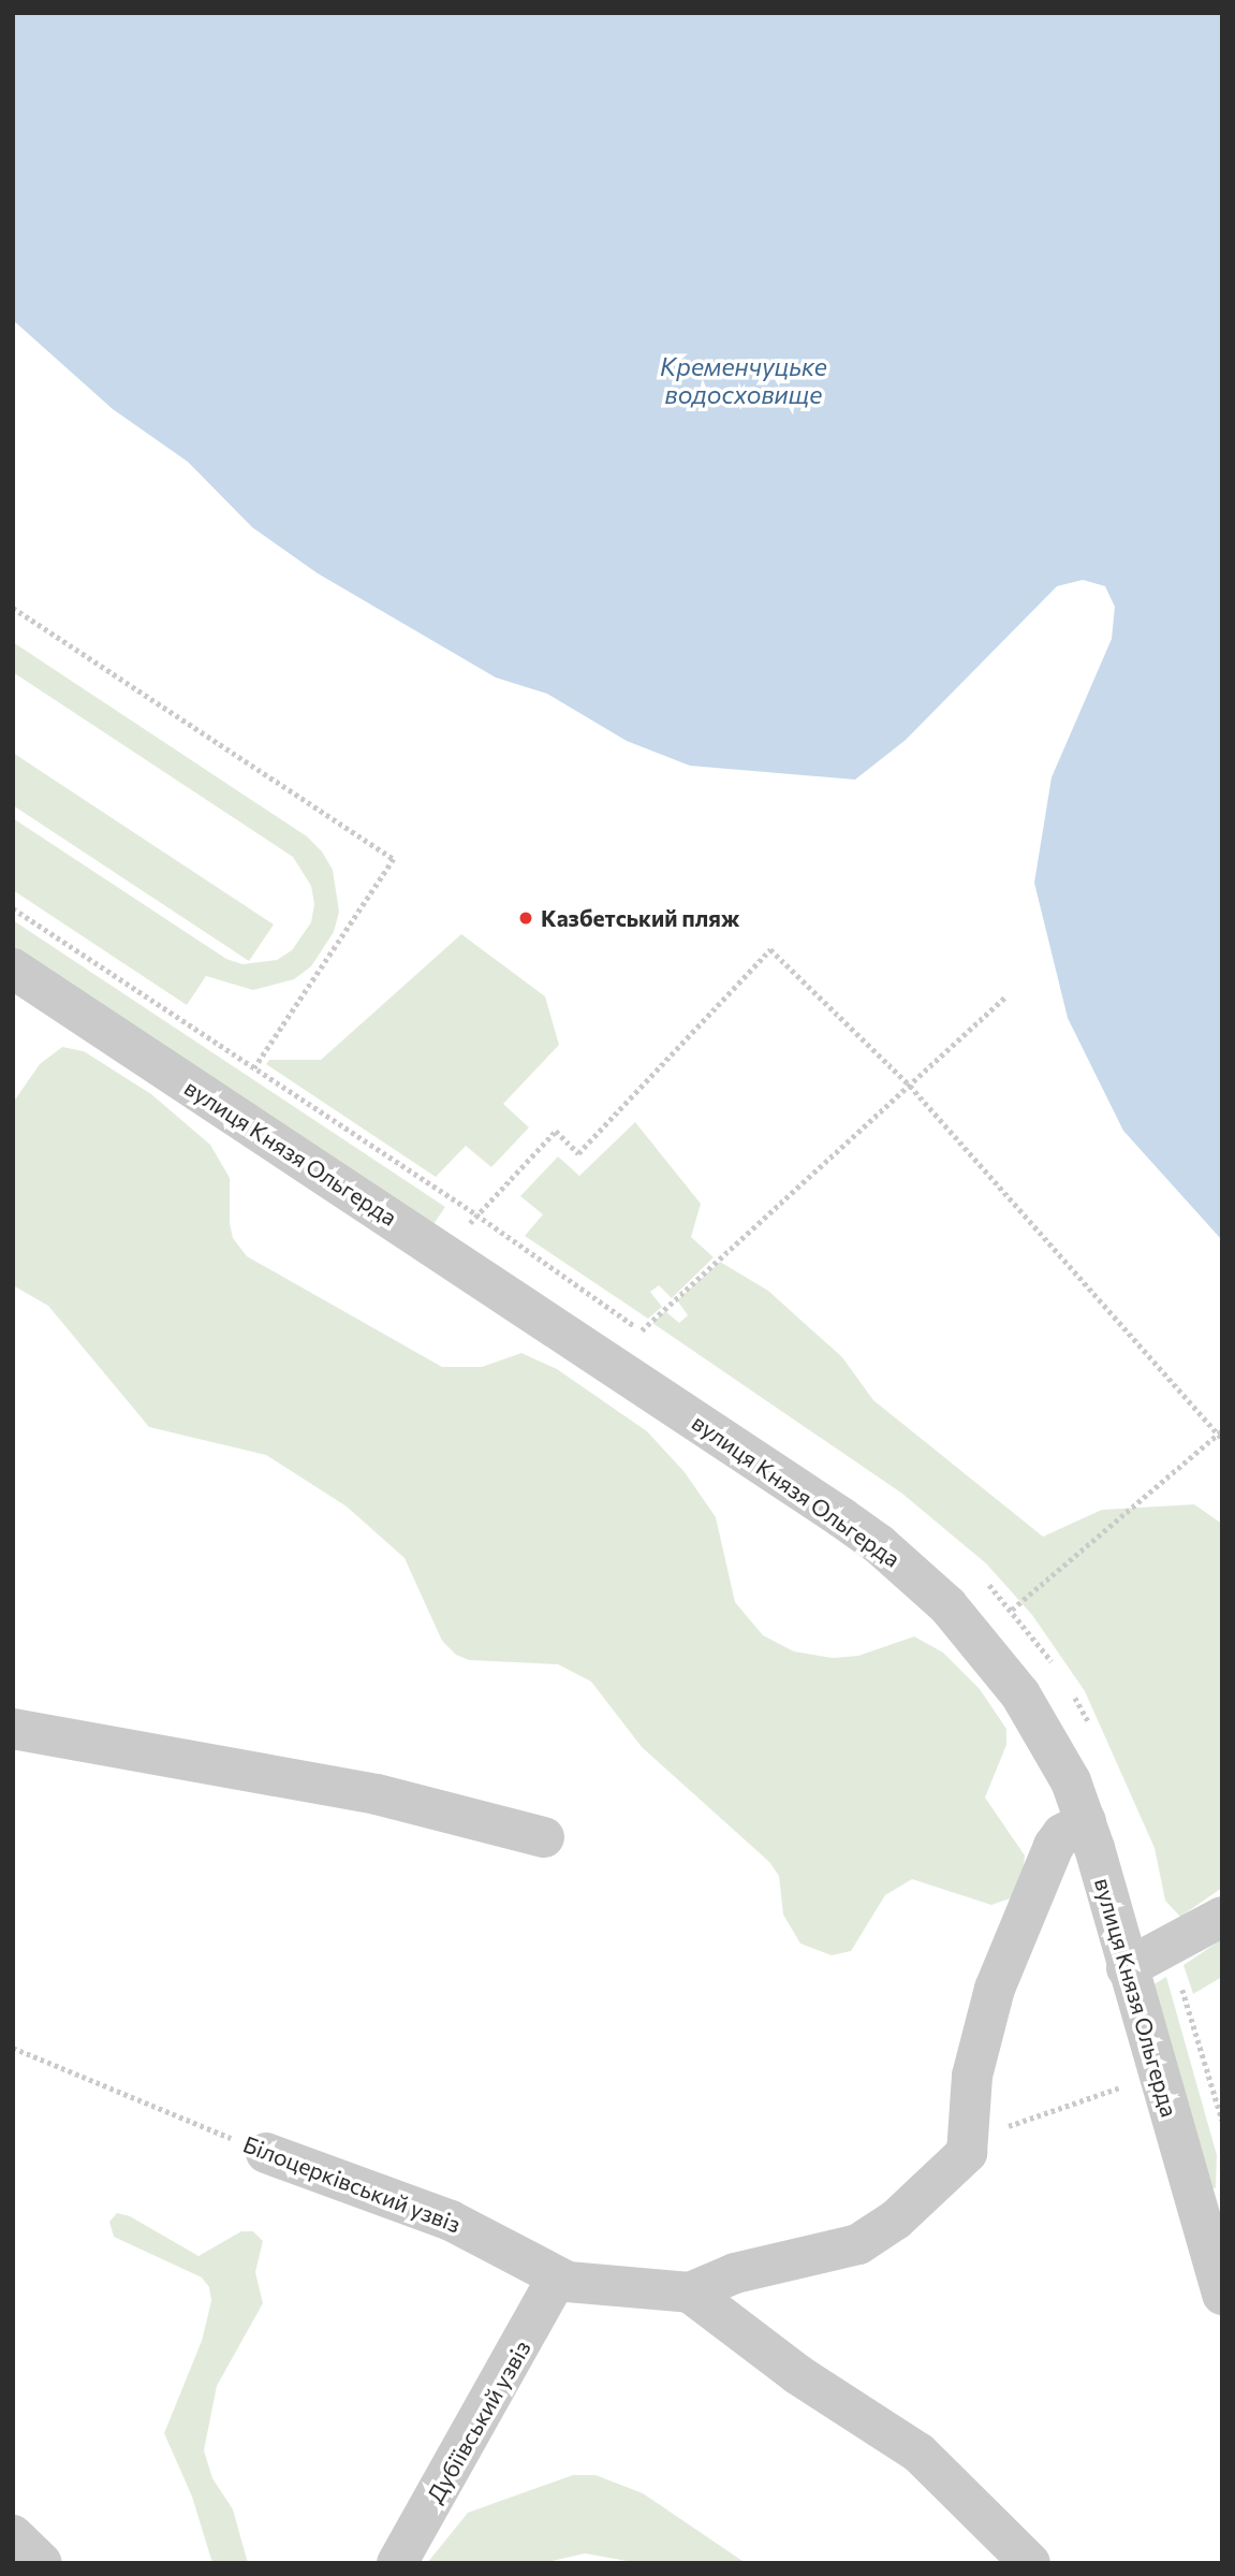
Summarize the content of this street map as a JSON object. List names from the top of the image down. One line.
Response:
{"streets":{"street":["вулиця Князя Ольгерда","Білоцерківський узвіз","Дубіївський узвіз"]},"crossings":[["Білоцерківський узвіз","Дубіївський узвіз"]],"water":["Кременчуцьке водосховище"],"places":["Казбетський пляж"]}
